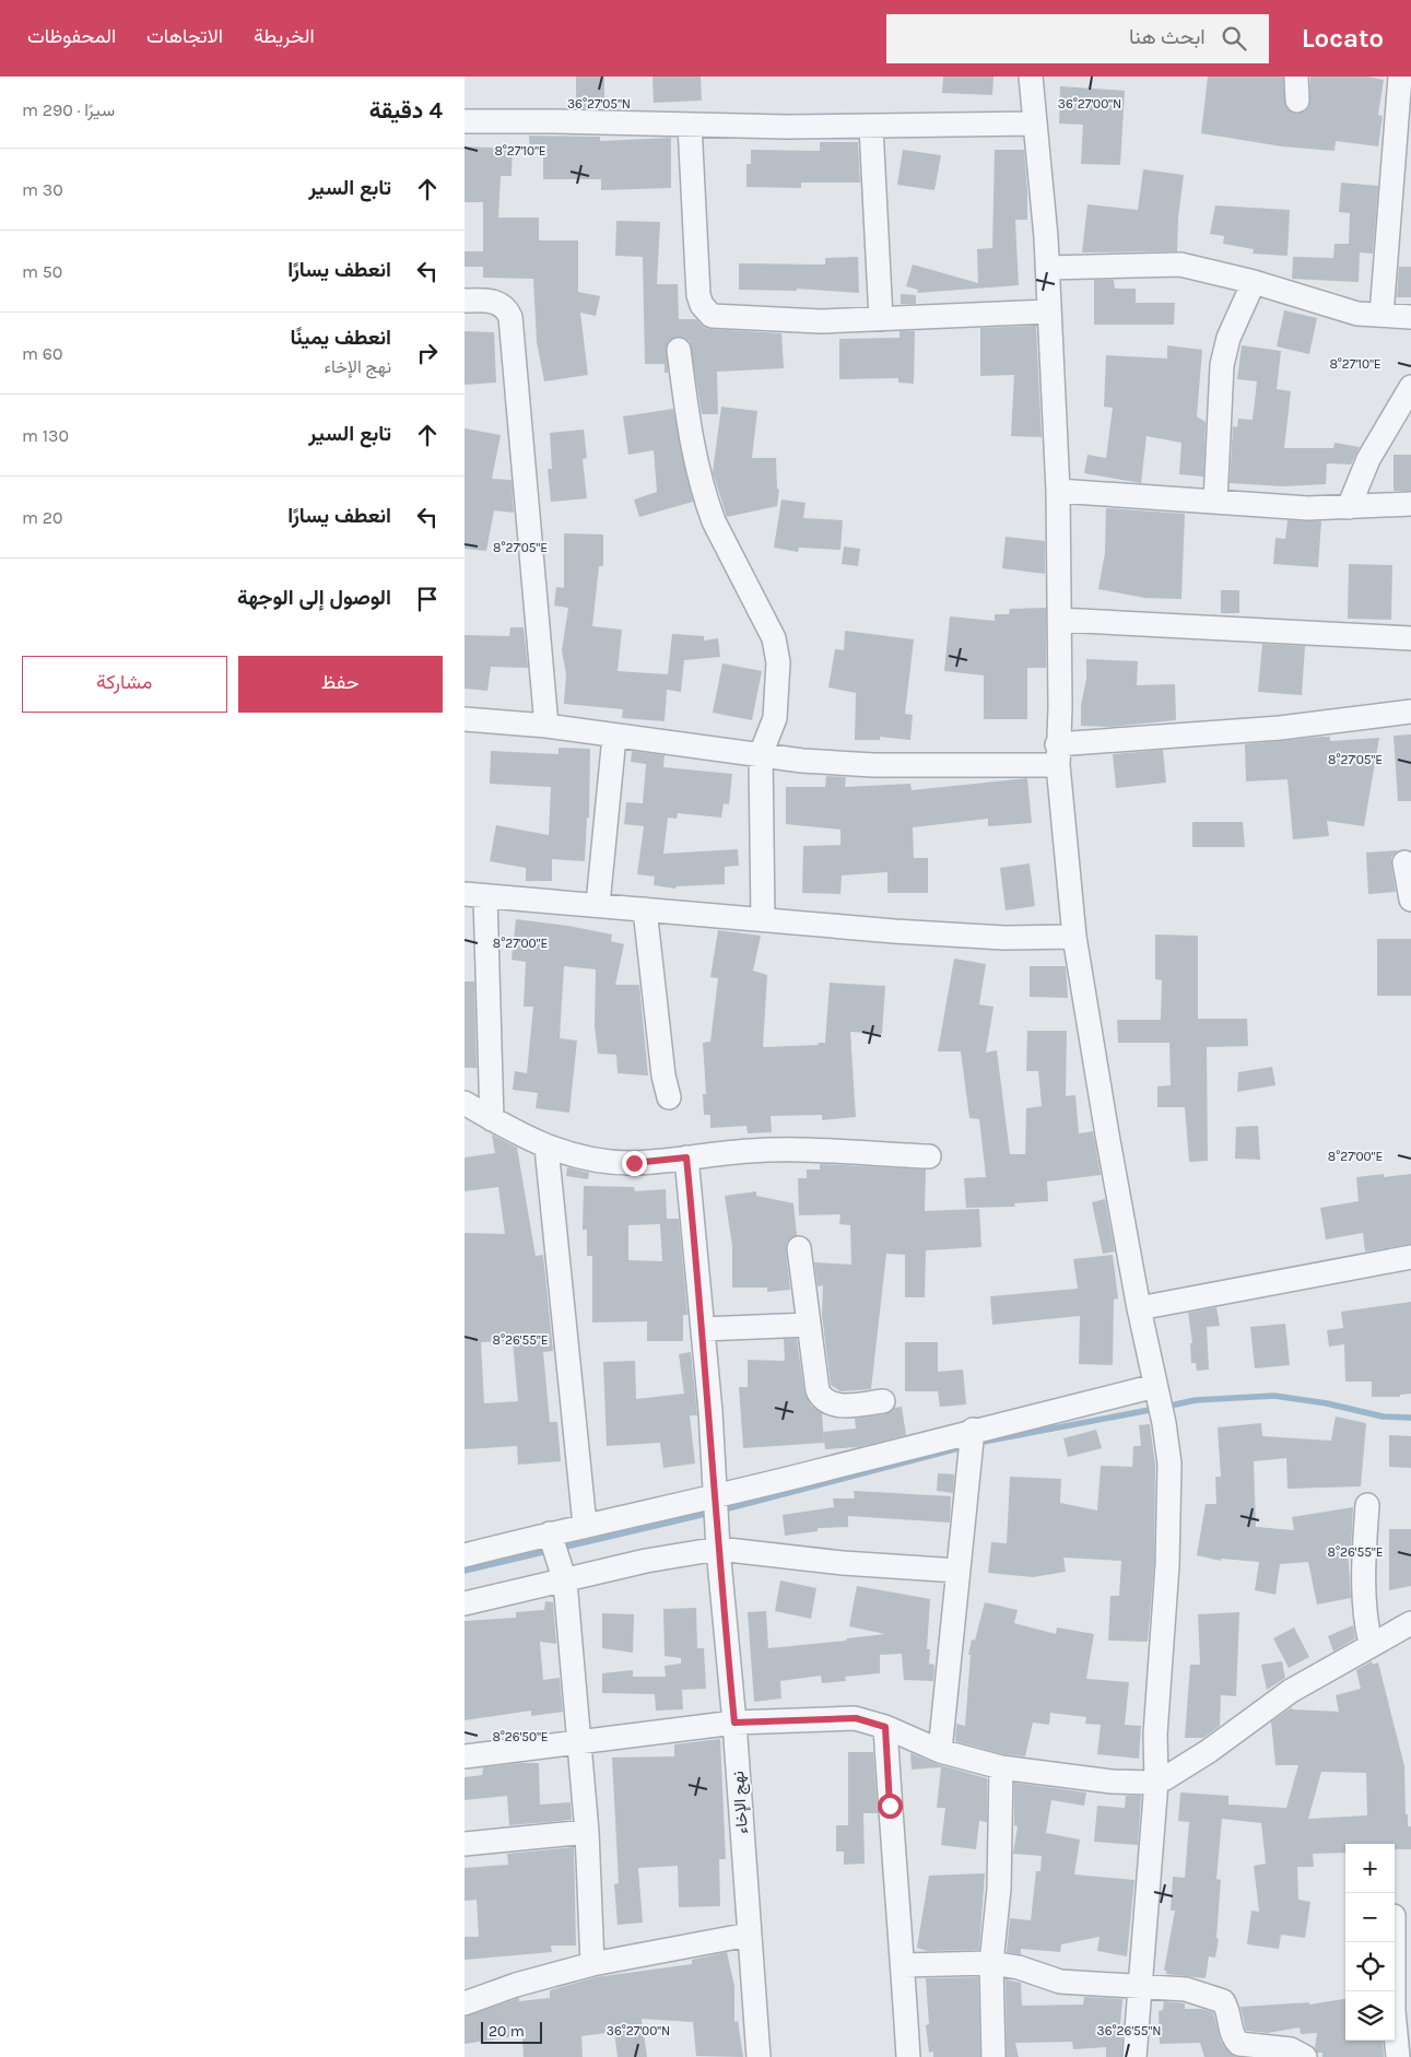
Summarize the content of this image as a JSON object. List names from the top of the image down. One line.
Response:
{"streets":{"street":["نهج الإخاء"]},"scale_bar":"20 m","page":{"header":"Locato","search":"ابحث هنا","nav":["الخريطة","الاتجاهات","المحفوظات"],"heading":["4 دقيقة","سيرًا · 290 m"],"list":[["تابع السير","30 m"],["انعطف يسارًا","50 m"],["انعطف يمينًا","نهج الإخاء","60 m"],["تابع السير","130 m"],["انعطف يسارًا","20 m"],"الوصول إلى الوجهة"],"buttons":["حفظ","مشاركة"],"map_buttons":["+","−"],"scale":"20 m"},"coordinates":["36°27'05\"N","36°27'00\"N","8°27'10\"E","8°27'05\"E","8°27'00\"E","8°26'55\"E","8°26'50\"E","36°26'55\"N"]}
